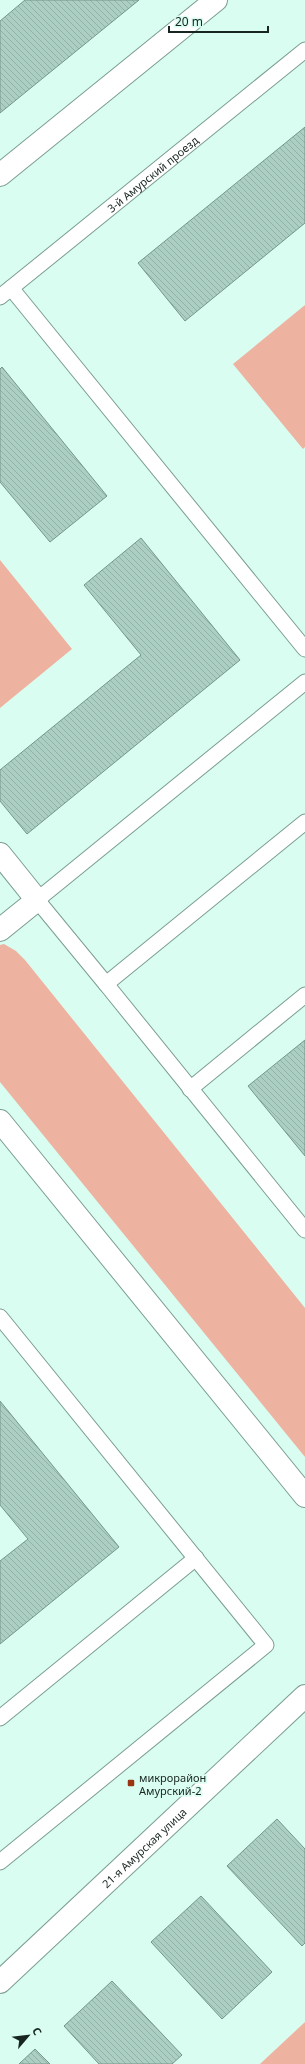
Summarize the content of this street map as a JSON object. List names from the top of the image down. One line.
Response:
{"streets":{"street":["21-я Амурская улица"],"lane":["3-й Амурский проезд"]},"places":{"transit":["микрорайон Амурский-2"]},"scale_bar":"20 m","north":"top right"}
